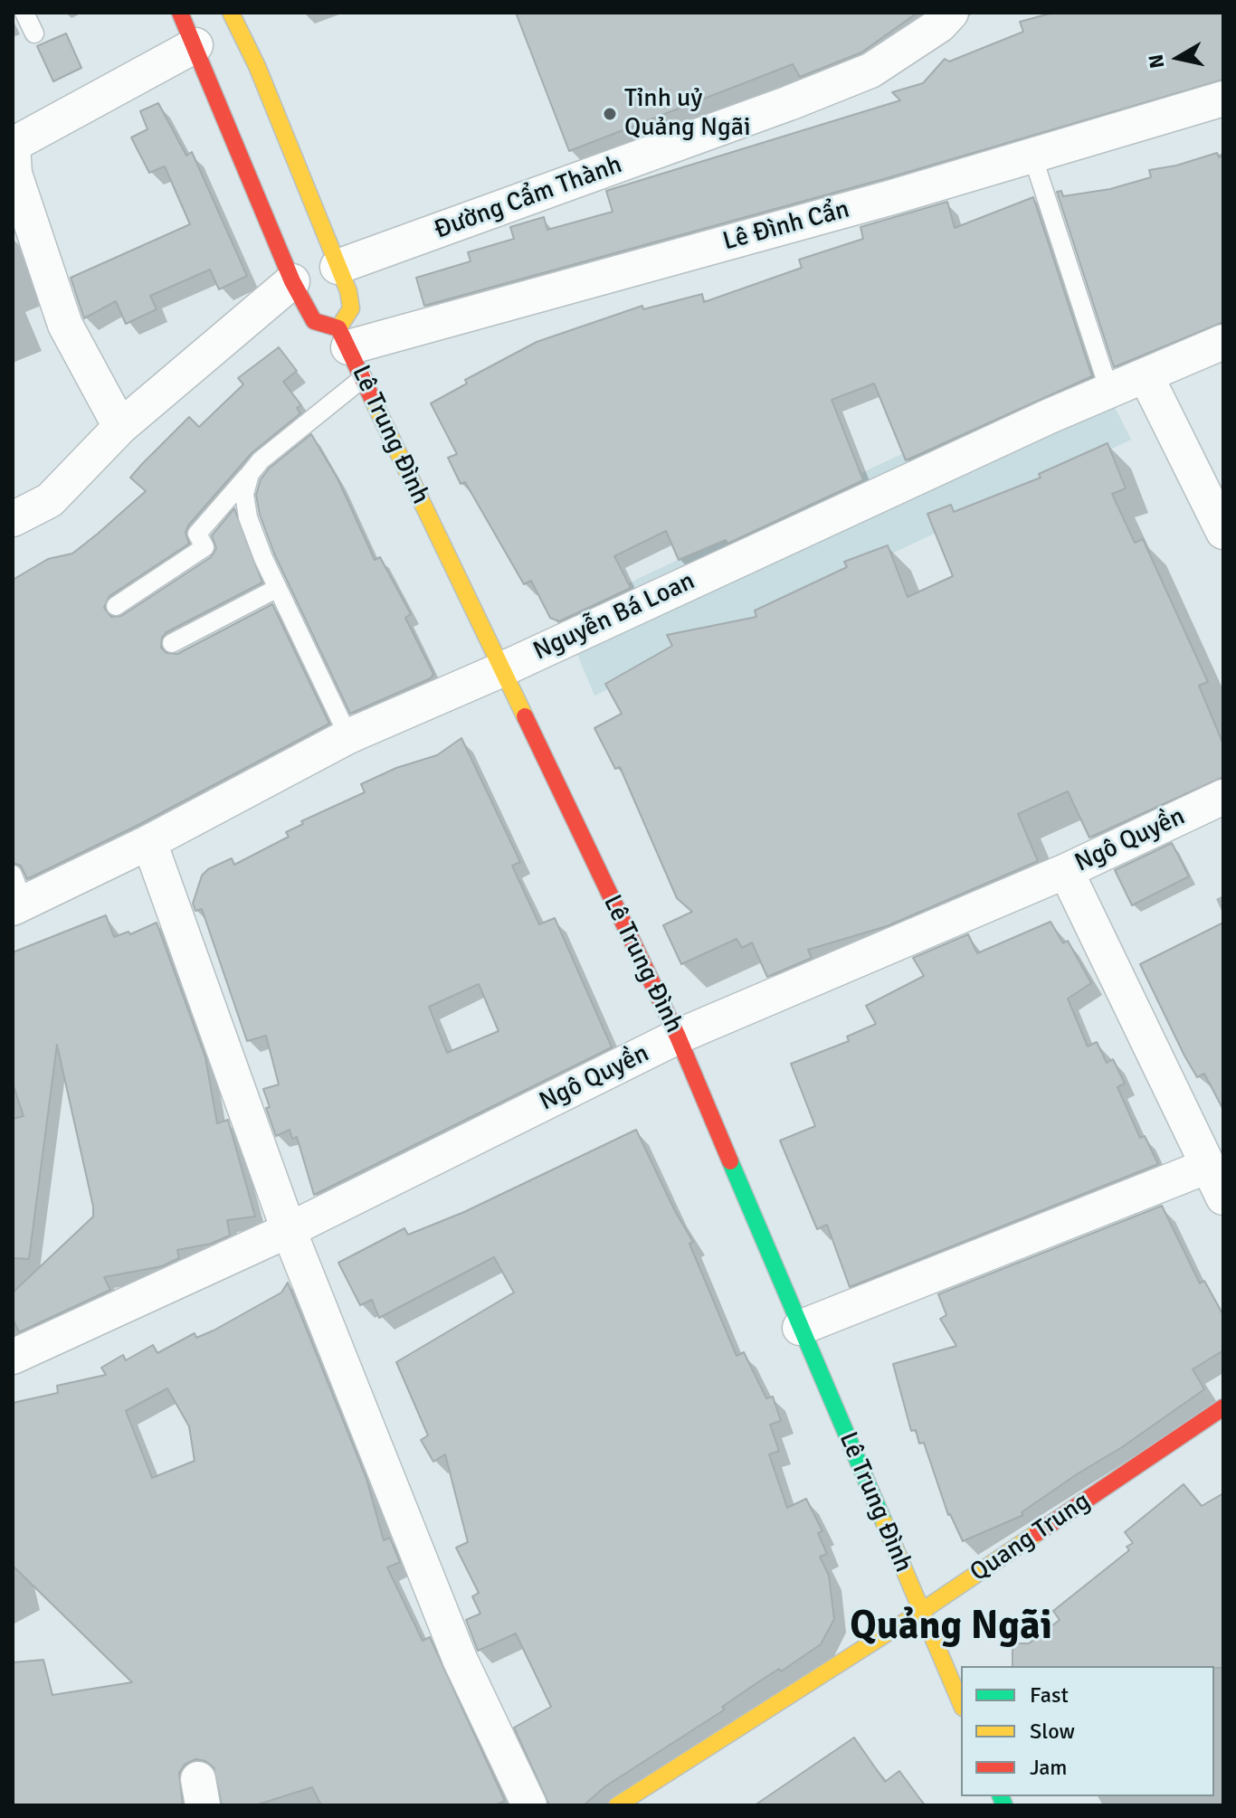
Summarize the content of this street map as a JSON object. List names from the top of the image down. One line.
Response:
{"streets":{"main road":["Lê Trung Đình","Quang Trung"],"street":["Đường Cẩm Thành","Lê Đình Cẩn","Nguyễn Bá Loan","Ngô Quyền"]},"crossings":[["Lê Đình Cẩn","Lê Trung Đình"],["Lê Trung Đình","Nguyễn Bá Loan"],["Lê Trung Đình","Ngô Quyền"],["Lê Trung Đình","Quang Trung"]],"districts":["Quảng Ngãi"],"places":["Tỉnh uỷ Quảng Ngãi"],"legend":["Fast","Slow","Jam"],"north":"left"}
